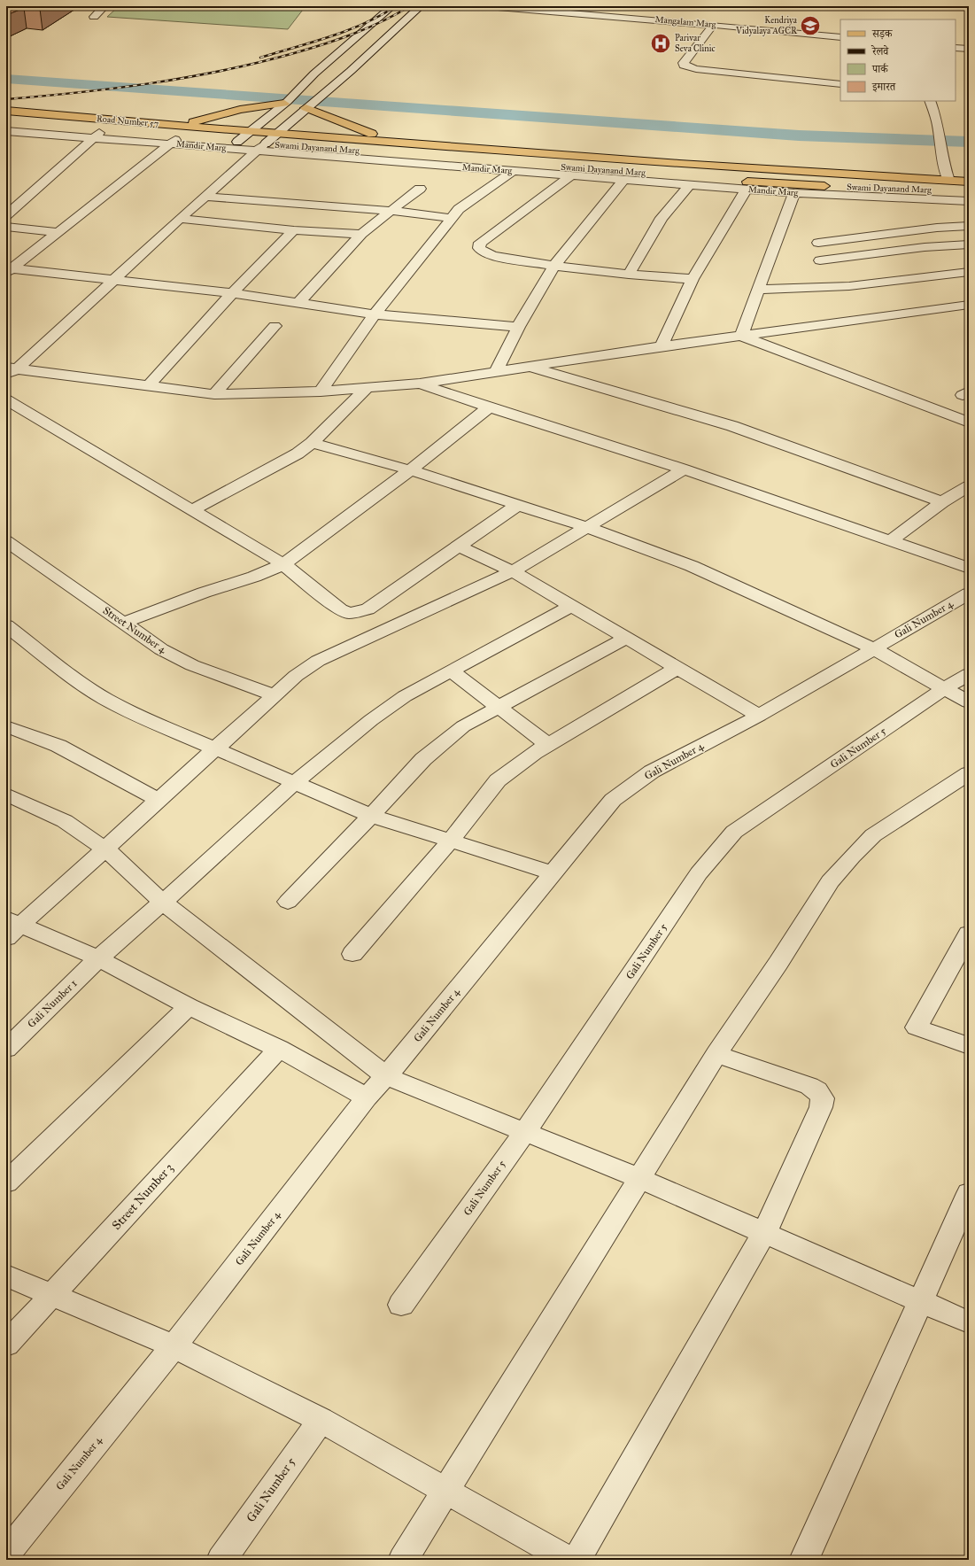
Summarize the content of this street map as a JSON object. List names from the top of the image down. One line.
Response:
{"streets":{"main road":["Road Number 57","Swami Dayanand Marg"],"street":["Mangalam Marg","Mandir Marg","Gali Number 4","Street Number 4","Gali Number 5","Gali Number 1","Street Number 3"]},"crossings":[["Road Number 57","Mandir Marg"],["Road Number 57","Swami Dayanand Marg"],["Mandir Marg","Swami Dayanand Marg"]],"places":{"school or university":["Kendriya Vidyalaya AGCR"],"hospital":["Parivar Seva Clinic"]},"legend":["सड़क","रेलवे","पार्क","इमारत"]}
